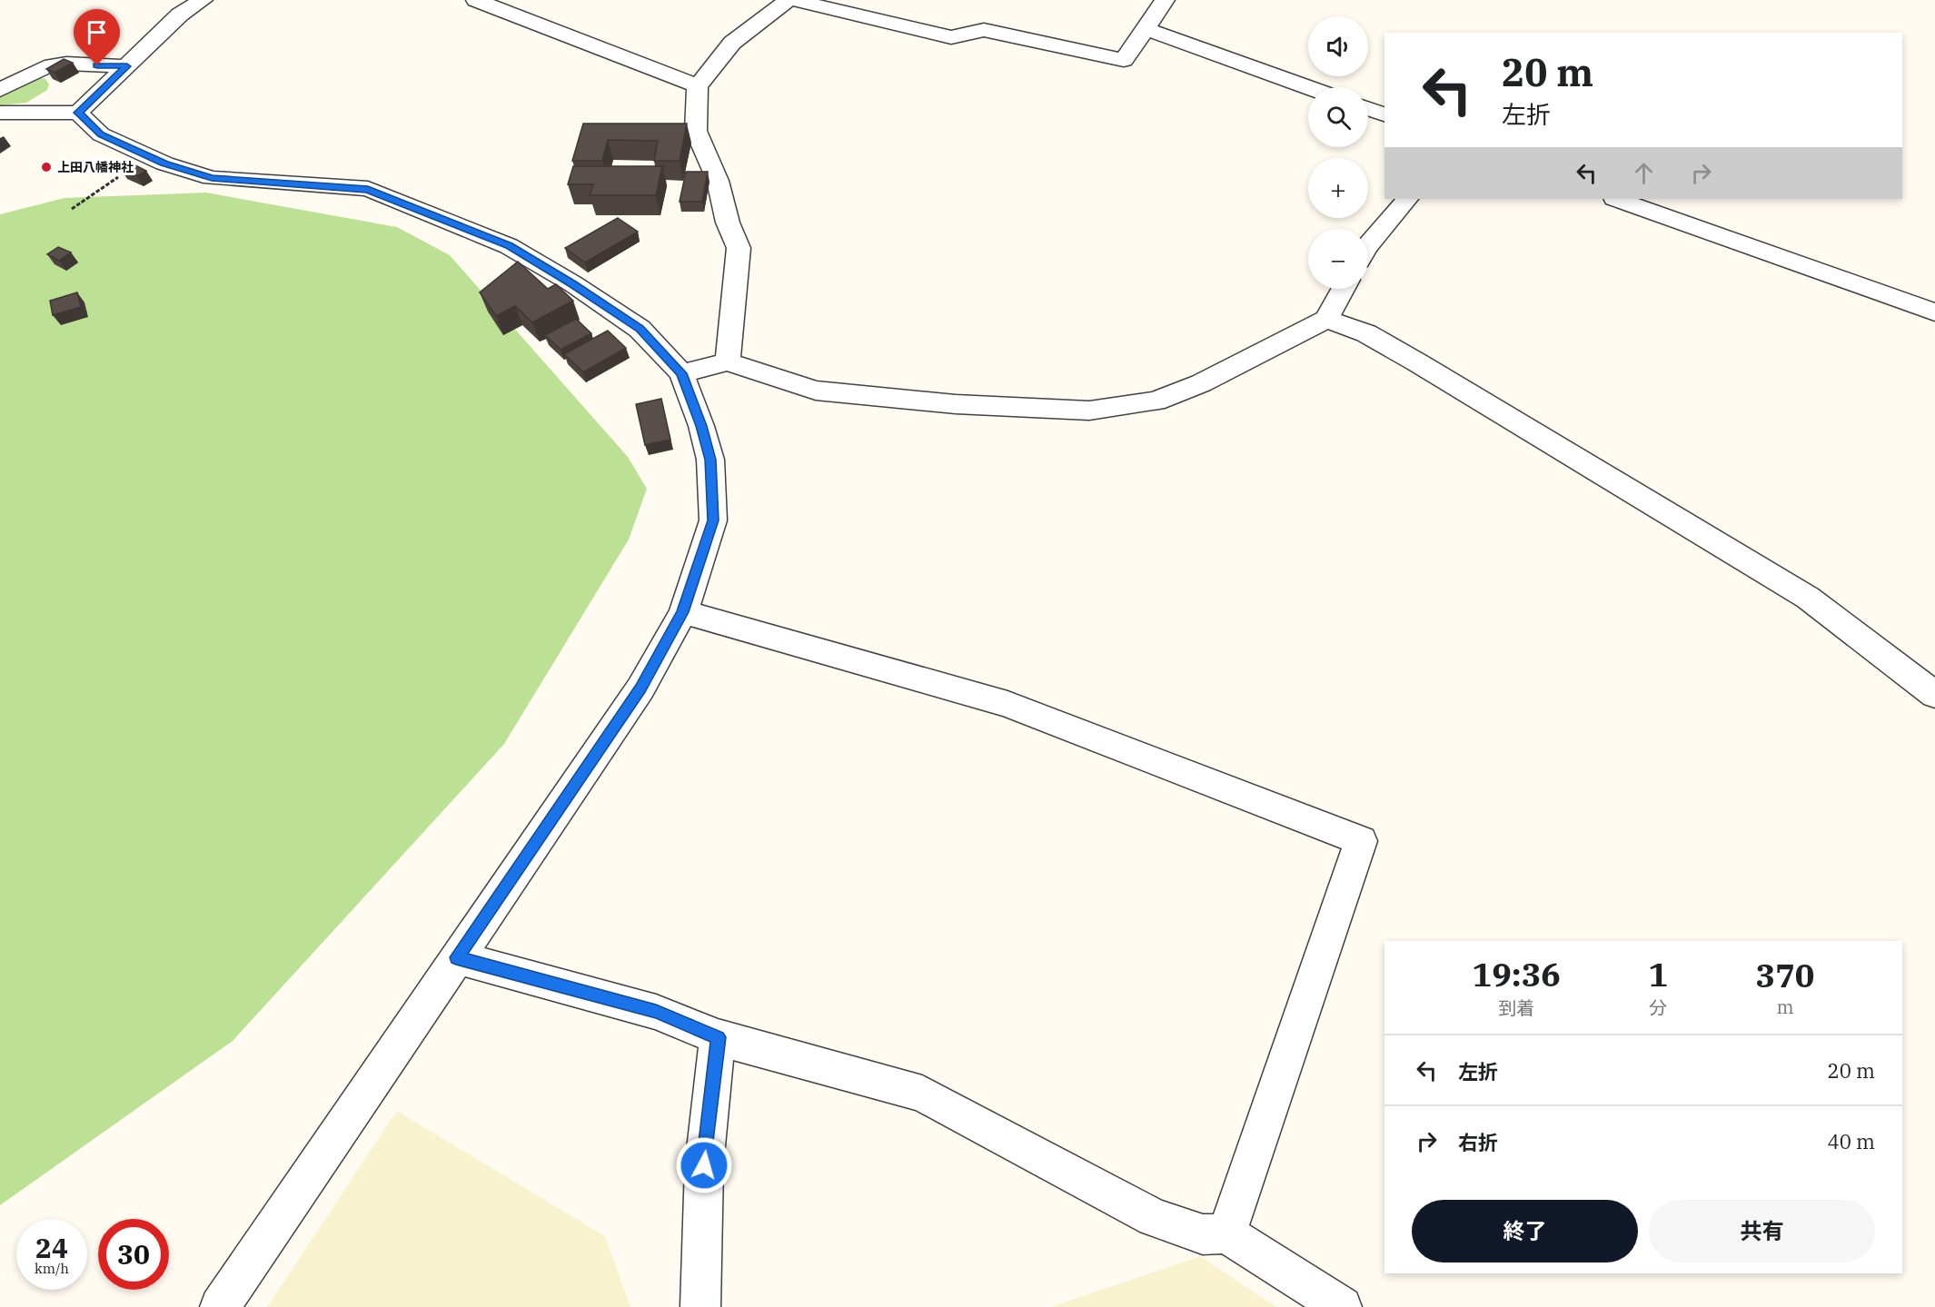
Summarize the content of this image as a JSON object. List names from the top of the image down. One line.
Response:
{"places":["上田八幡神社"],"page":{"map_buttons":["+","−"],"turn":["20 m","左折"],"eta":["19:36","到着","1","分","370","m"],"list":[{"name":"左折","value":"20 m"},{"name":"右折","value":"40 m"}],"buttons":["終了","共有"],"speed":"24 km/h","limit":"30"}}
